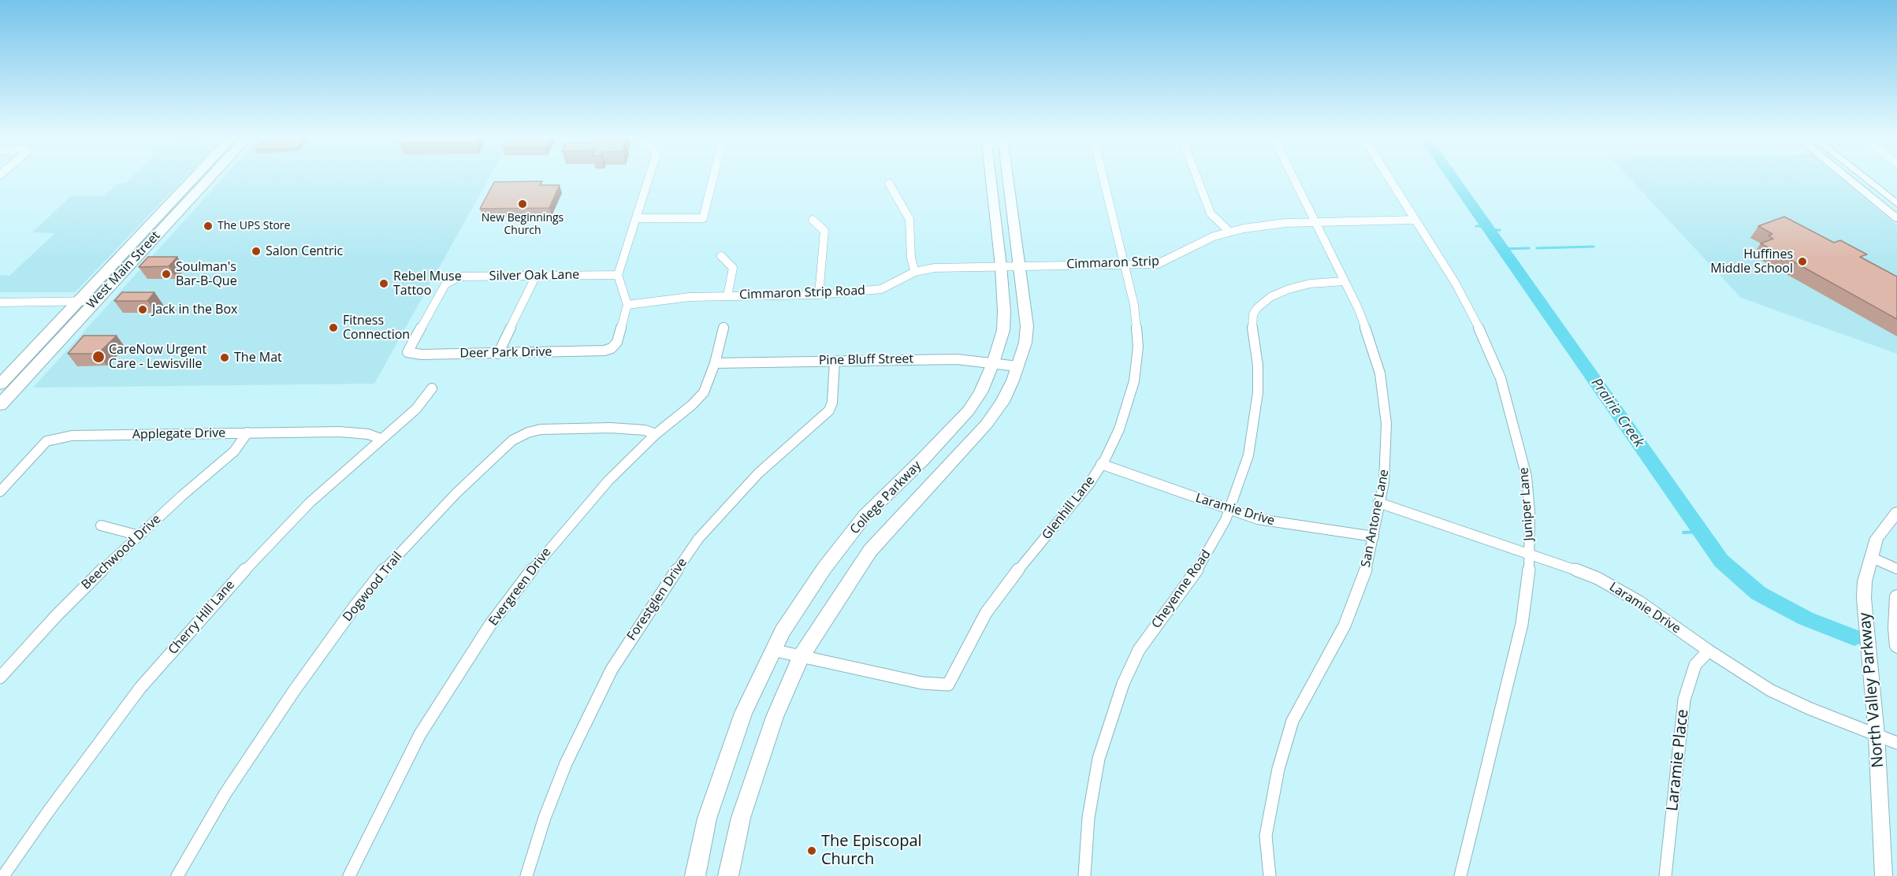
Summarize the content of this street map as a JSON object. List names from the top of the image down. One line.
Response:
{"streets":{"main road":["West Main Street","College Parkway"],"street":["Cimmaron Strip","Silver Oak Lane","Cimmaron Strip Road","Deer Park Drive","Pine Bluff Street","Applegate Drive","Juniper Lane","Glenhill Lane","Laramie Drive","San Antone Lane","Beechwood Drive","Dogwood Trail","Evergreen Drive","Cheyenne Road","Forestglen Drive","Cherry Hill Lane","North Valley Parkway","Laramie Place"]},"crossings":[["Cimmaron Strip","Cimmaron Strip Road"],["Cimmaron Strip","College Parkway"],["Cimmaron Strip","Juniper Lane"],["Cimmaron Strip","Glenhill Lane"],["Cimmaron Strip","San Antone Lane"],["Silver Oak Lane","Deer Park Drive"],["Cimmaron Strip Road","Deer Park Drive"],["Cimmaron Strip Road","College Parkway"],["Pine Bluff Street","College Parkway"],["Pine Bluff Street","Evergreen Drive"],["Pine Bluff Street","Forestglen Drive"],["Applegate Drive","Beechwood Drive"],["Applegate Drive","Cherry Hill Lane"],["College Parkway","Glenhill Lane"],["Juniper Lane","Laramie Drive"],["Glenhill Lane","Laramie Drive"],["Laramie Drive","San Antone Lane"],["Laramie Drive","Cheyenne Road"],["Laramie Drive","North Valley Parkway"],["Laramie Drive","Laramie Place"],["San Antone Lane","Cheyenne Road"],["Dogwood Trail","Evergreen Drive"]],"water":["Prairie Creek"],"places":["New Beginnings Church","The UPS Store","Salon Centric","Huffines Middle School","Soulman's Bar-B-Que","Rebel Muse Tattoo","Jack in the Box","Fitness Connection","CareNow Urgent Care - Lewisville","The Mat","The Episcopal Church"]}
